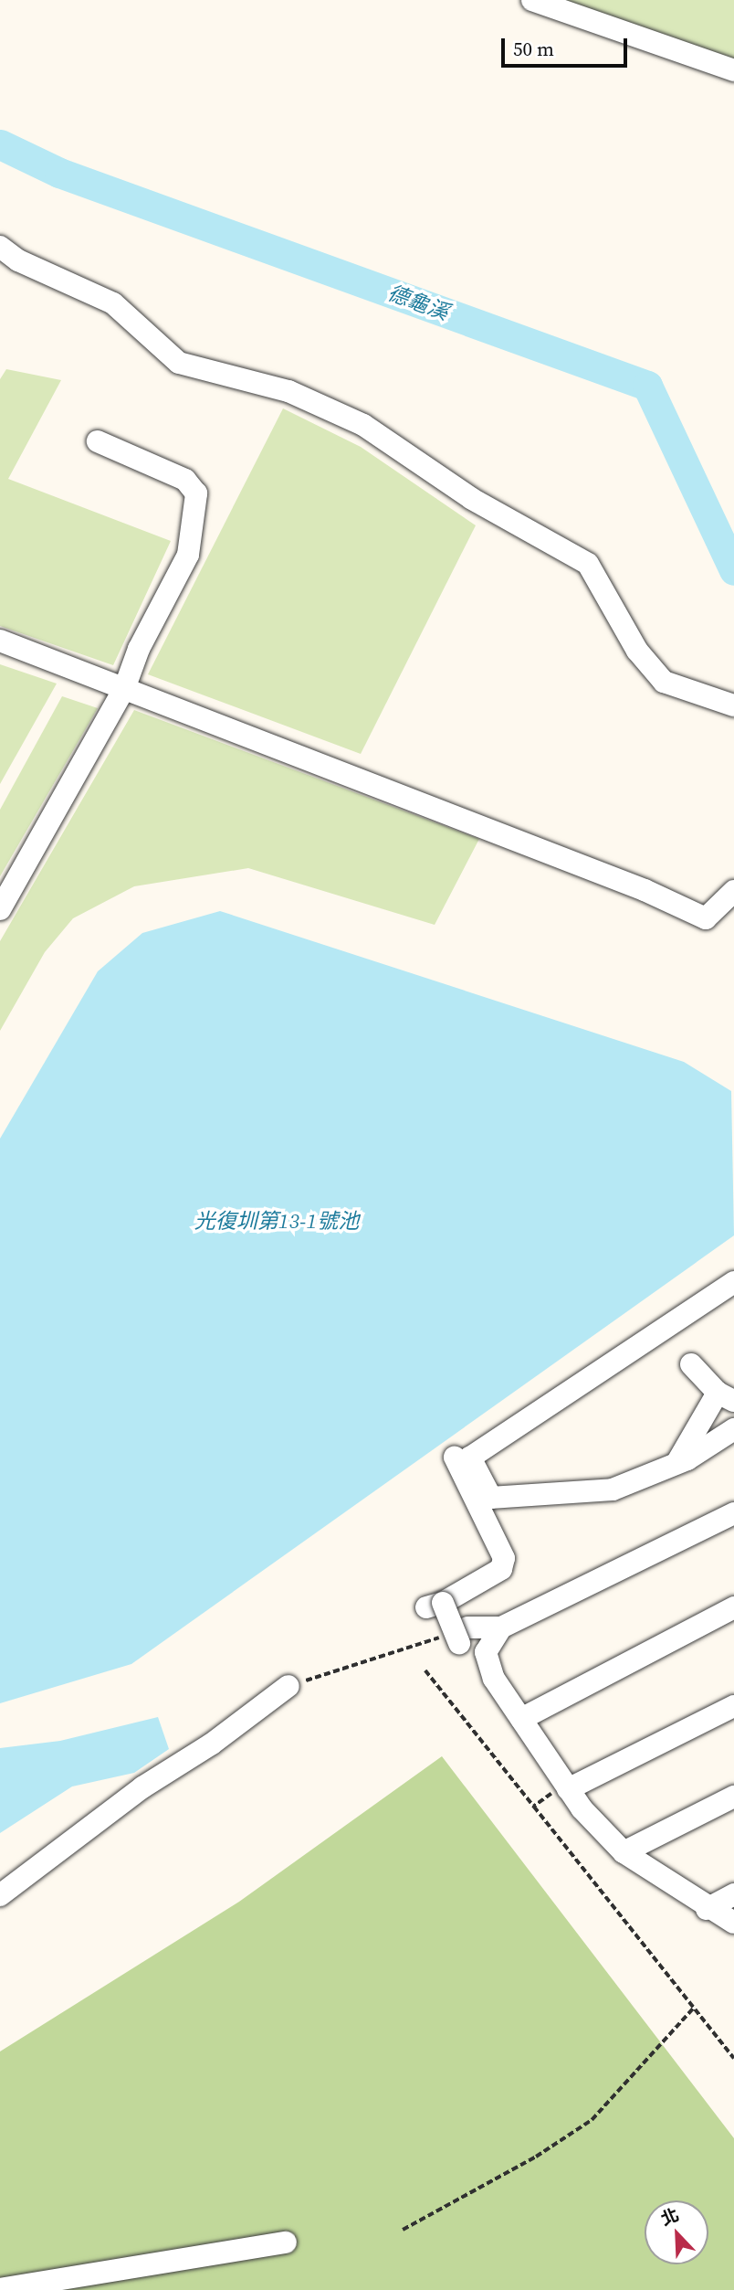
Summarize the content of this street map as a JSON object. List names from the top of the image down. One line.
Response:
{"water":["德龜溪","光復圳第13-1號池"],"scale_bar":"50 m","north":"top left"}
